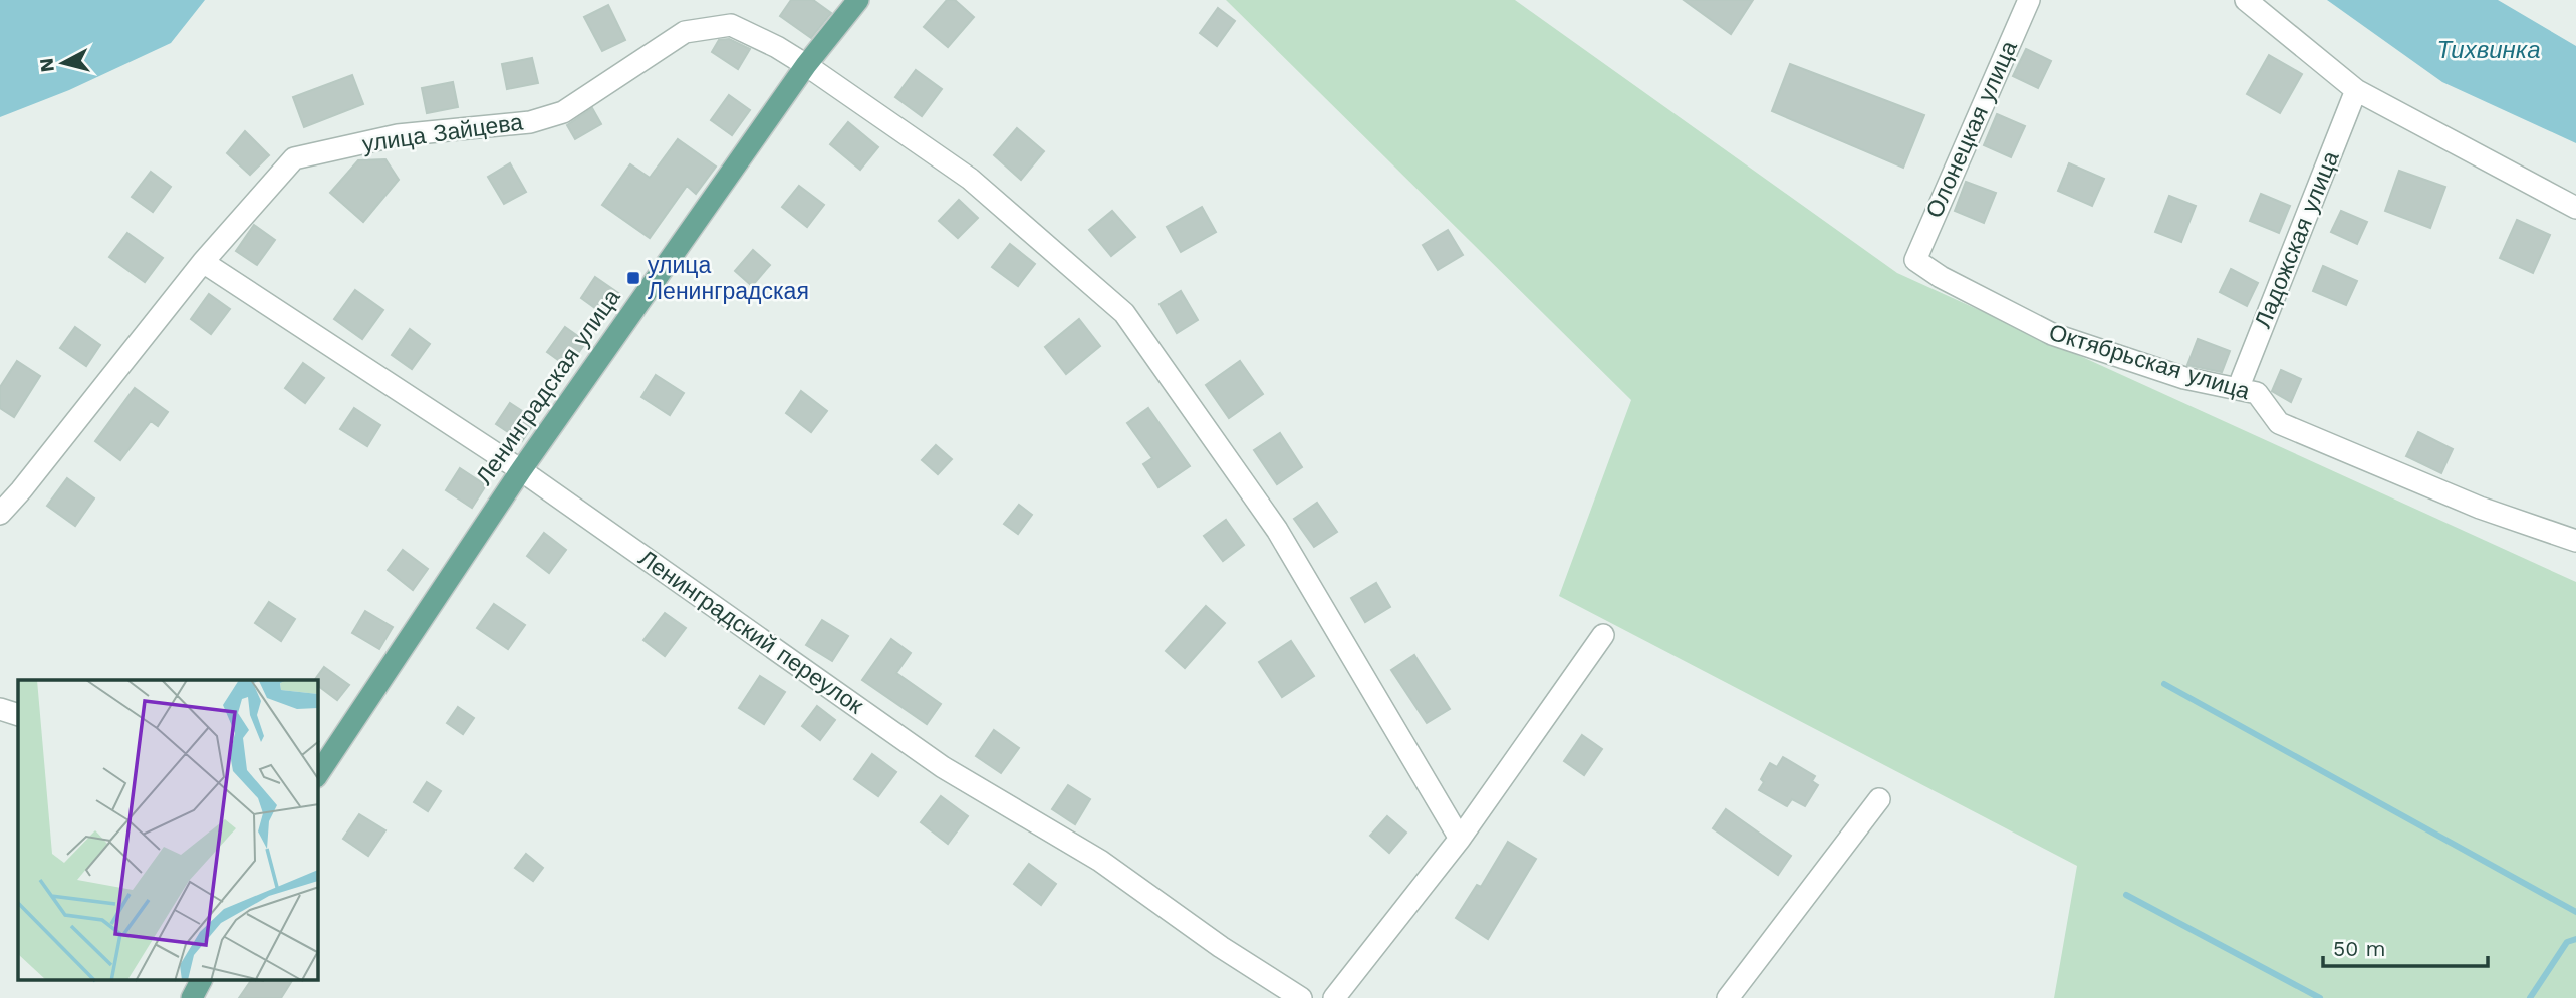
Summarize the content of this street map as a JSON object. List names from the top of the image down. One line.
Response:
{"streets":{"main road":["Ленинградская улица"],"street":["Олонецкая улица","улица Зайцева","Ладожская улица","Октябрьская улица","Ленинградский переулок"]},"crossings":[["Олонецкая улица","Октябрьская улица"],["улица Зайцева","Ленинградская улица"],["улица Зайцева","Ленинградский переулок"],["Ладожская улица","Октябрьская улица"],["Ленинградская улица","Ленинградский переулок"]],"water":["Тихвинка"],"places":{"transit":["улица Ленинградская"]},"scale_bar":"50 m","north":"left"}
